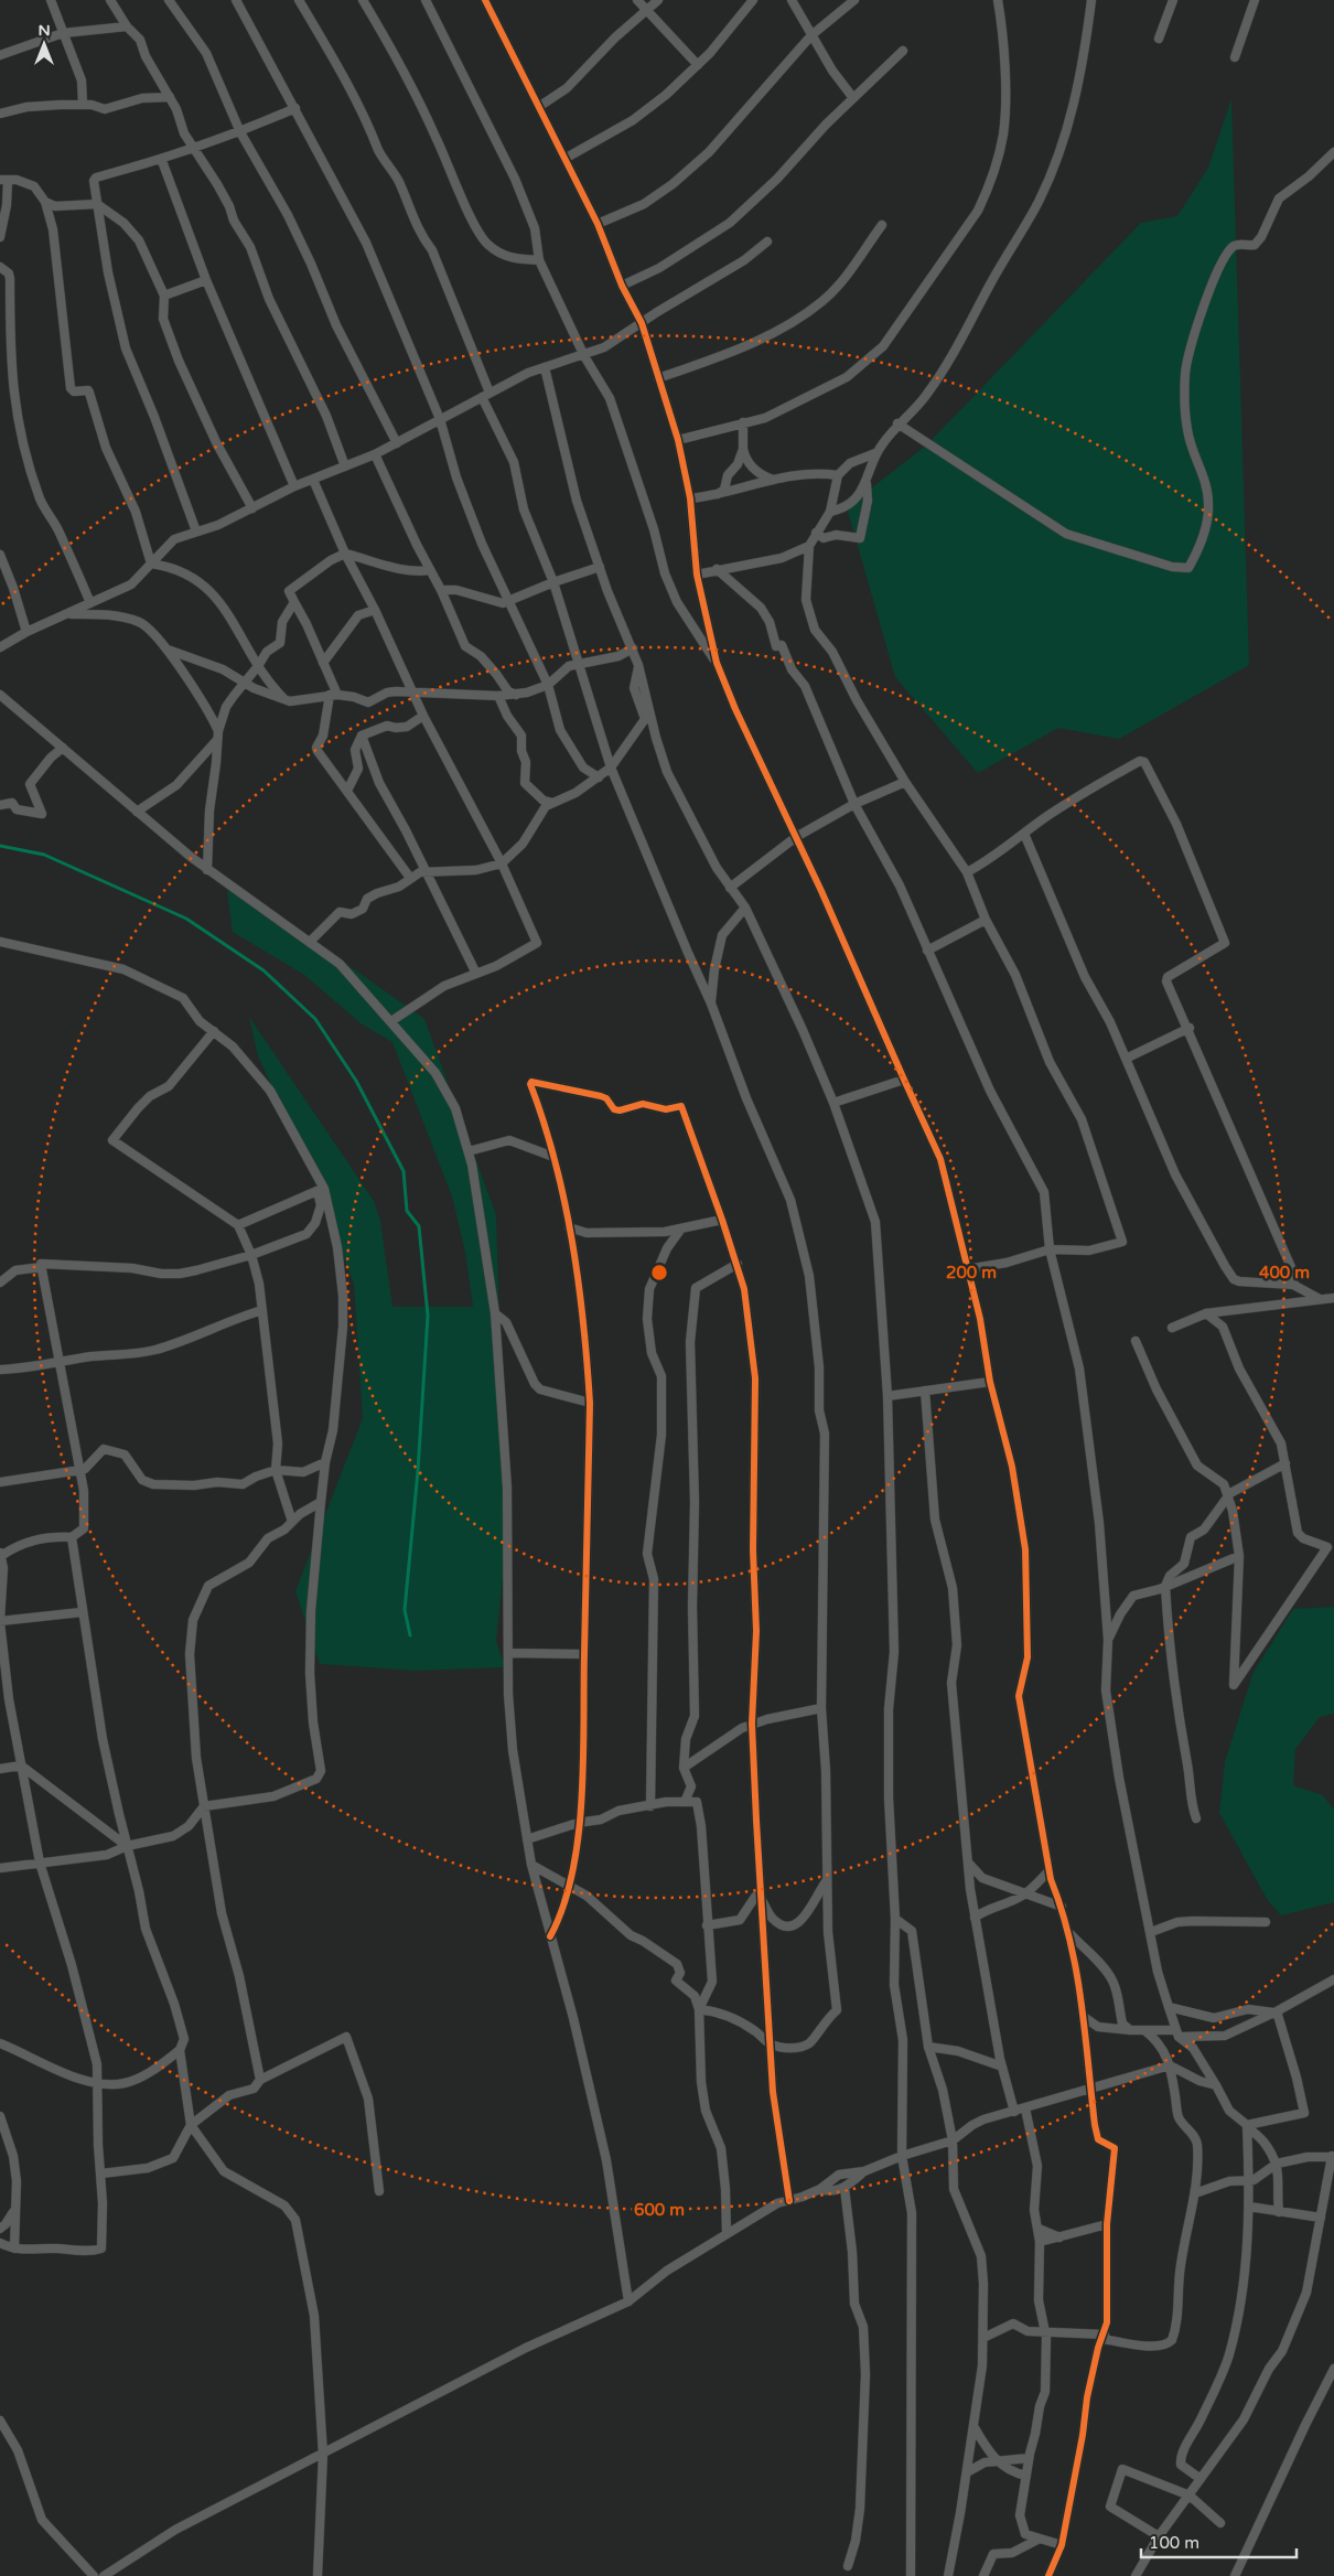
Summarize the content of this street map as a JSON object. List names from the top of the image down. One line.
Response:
{"scale_bar":"100 m","north":"top","rings":["200 m","400 m","600 m"]}
